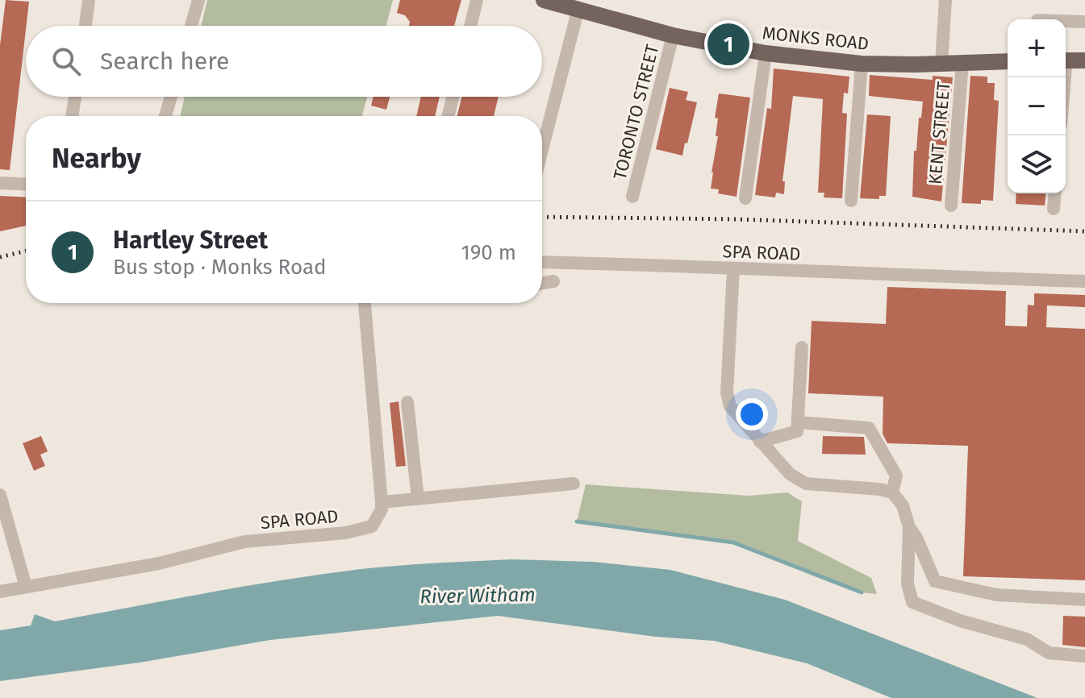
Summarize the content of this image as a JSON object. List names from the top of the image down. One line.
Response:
{"streets":{"main road":["MONKS ROAD"],"street":["TORONTO STREET","KENT STREET","SPA ROAD"]},"crossings":[["MONKS ROAD","TORONTO STREET"],["MONKS ROAD","KENT STREET"]],"water":["River Witham"],"page":{"map_buttons":["+","−"],"pins":"1","search":"Search here","heading":"Nearby","list":[{"mark":"1","name":"Hartley Street","note":"Bus stop · Monks Road","value":"190 m"}]}}
